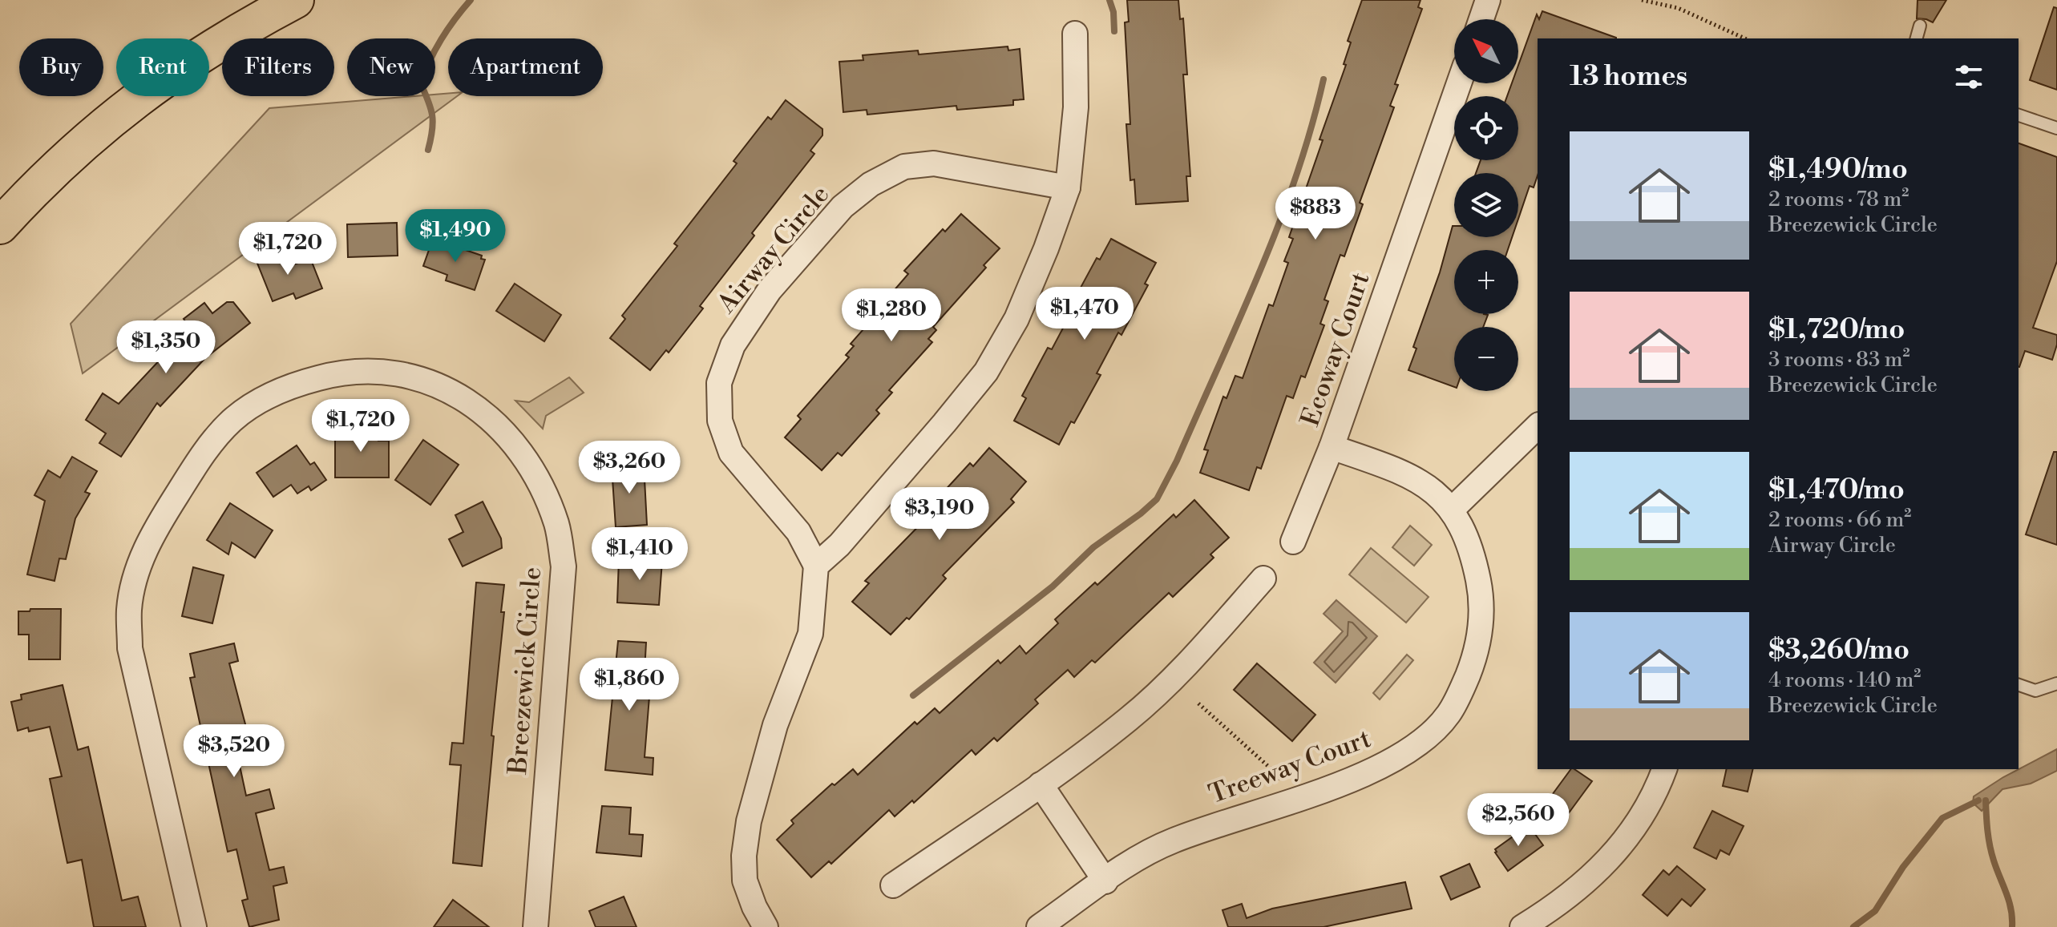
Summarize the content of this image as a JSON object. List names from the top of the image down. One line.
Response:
{"streets":{"street":["Airway Circle","Ecoway Court","Breezewick Circle","Treeway Court"]},"crossings":[["Ecoway Court","Treeway Court"]],"north":"top left","page":{"map_buttons":["+","−"],"chip":["Buy","Rent","Filters","New","Apartment"],"heading":"13 homes","list":[{"name":"$1,490/mo","note":"2 rooms · 78 m² · Breezewick Circle"},{"name":"$1,720/mo","note":"3 rooms · 83 m² · Breezewick Circle"},{"name":"$1,470/mo","note":"2 rooms · 66 m² · Airway Circle"},{"name":"$3,260/mo","note":"4 rooms · 140 m² · Breezewick Circle"}],"price":["$883","$1,490","$1,720","$1,470","$1,280","$1,350","$1,720","$3,260","$3,190","$1,410","$1,860","$3,520","$2,560"]}}
